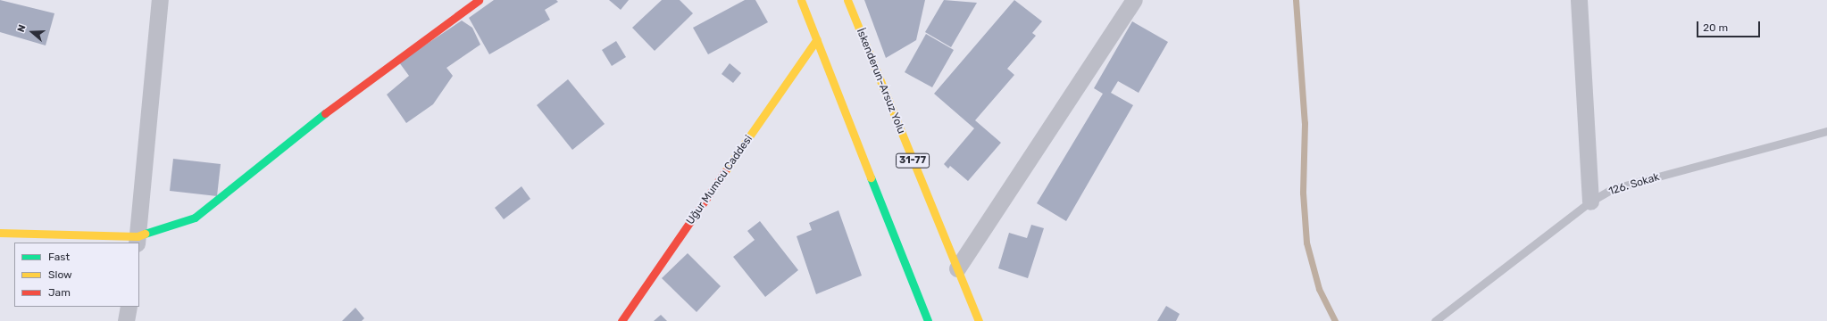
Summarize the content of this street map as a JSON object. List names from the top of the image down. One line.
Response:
{"streets":{"street":["İskenderun-Arsuz Yolu","31-77","Uğur Mumcu Caddesi"],"lane":["126. Sokak"]},"legend":["Fast","Slow","Jam"],"scale_bar":"20 m","north":"left"}
